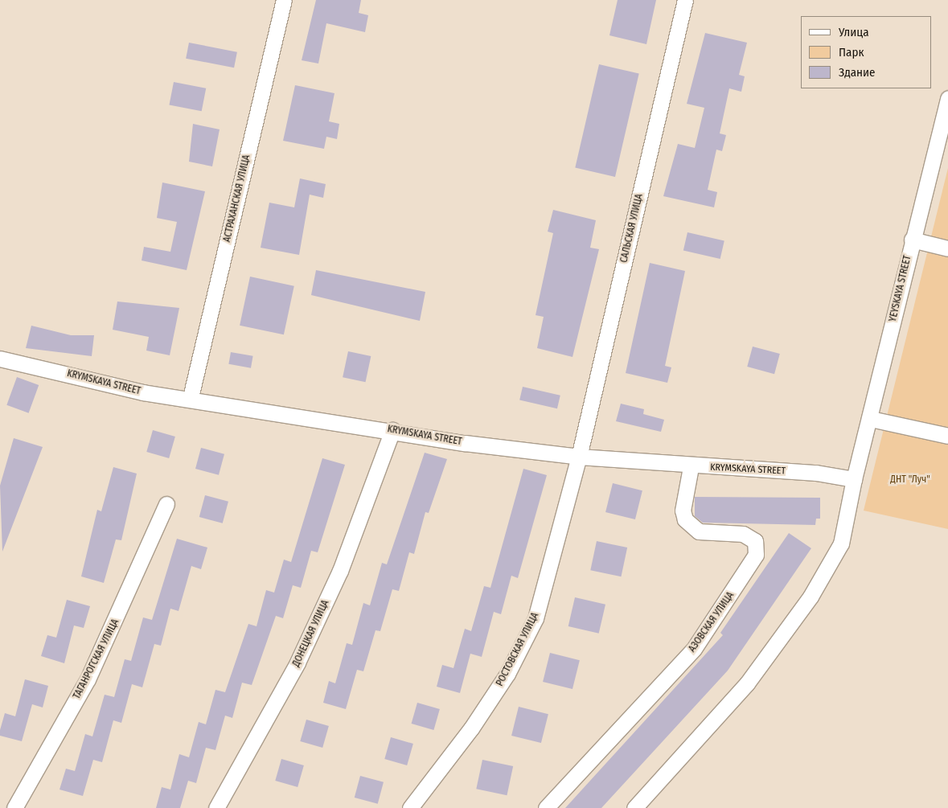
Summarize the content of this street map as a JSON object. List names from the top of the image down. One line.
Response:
{"streets":{"street":["АСТРАХАНСКАЯ УЛИЦА","САЛЬСКАЯ УЛИЦА","YEYSKAYA STREET","KRYMSKAYA STREET","АЗОВСКАЯ УЛИЦА","ДОНЕЦКАЯ УЛИЦА","РОСТОВСКАЯ УЛИЦА","ТАГАНРОГСКАЯ УЛИЦА"]},"crossings":[["АСТРАХАНСКАЯ УЛИЦА","KRYMSKAYA STREET"],["САЛЬСКАЯ УЛИЦА","KRYMSKAYA STREET"],["САЛЬСКАЯ УЛИЦА","РОСТОВСКАЯ УЛИЦА"],["YEYSKAYA STREET","KRYMSKAYA STREET"],["KRYMSKAYA STREET","АЗОВСКАЯ УЛИЦА"],["KRYMSKAYA STREET","ДОНЕЦКАЯ УЛИЦА"],["KRYMSKAYA STREET","РОСТОВСКАЯ УЛИЦА"]],"parks":["ДНТ \"Луч\""],"legend":["Улица","Парк","Здание"]}
